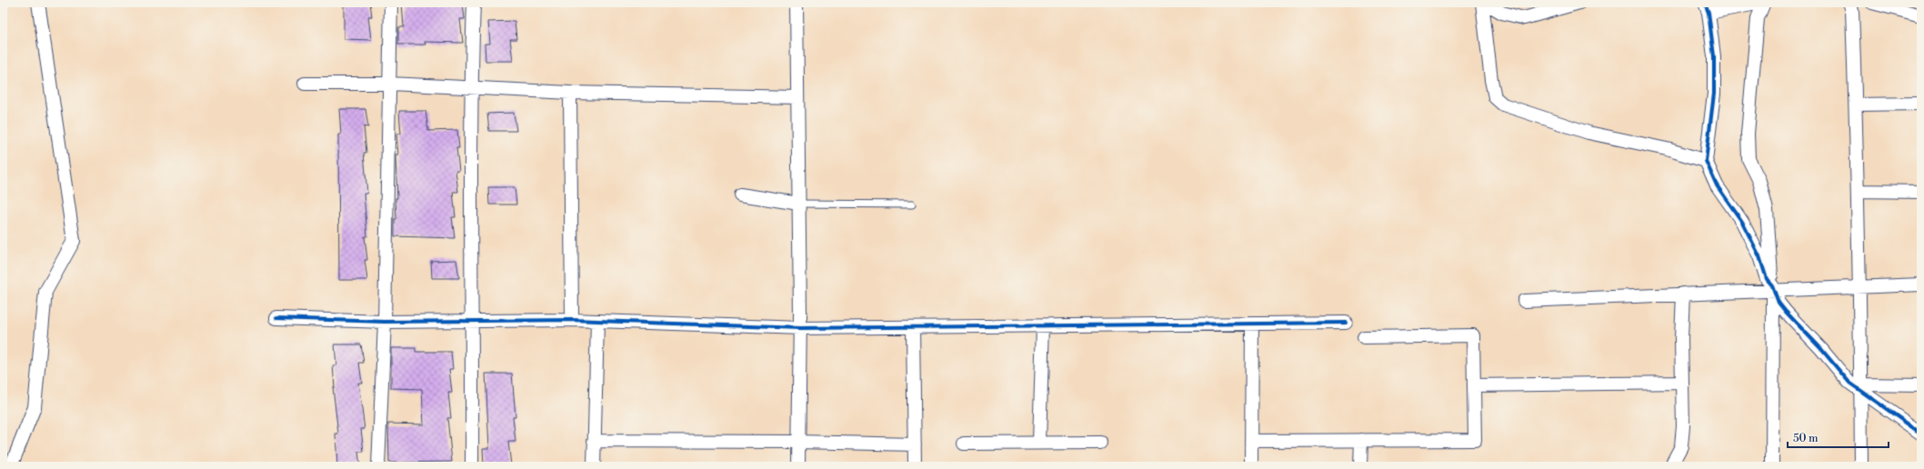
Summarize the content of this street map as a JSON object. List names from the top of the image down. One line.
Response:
{"scale_bar":"50 m"}
